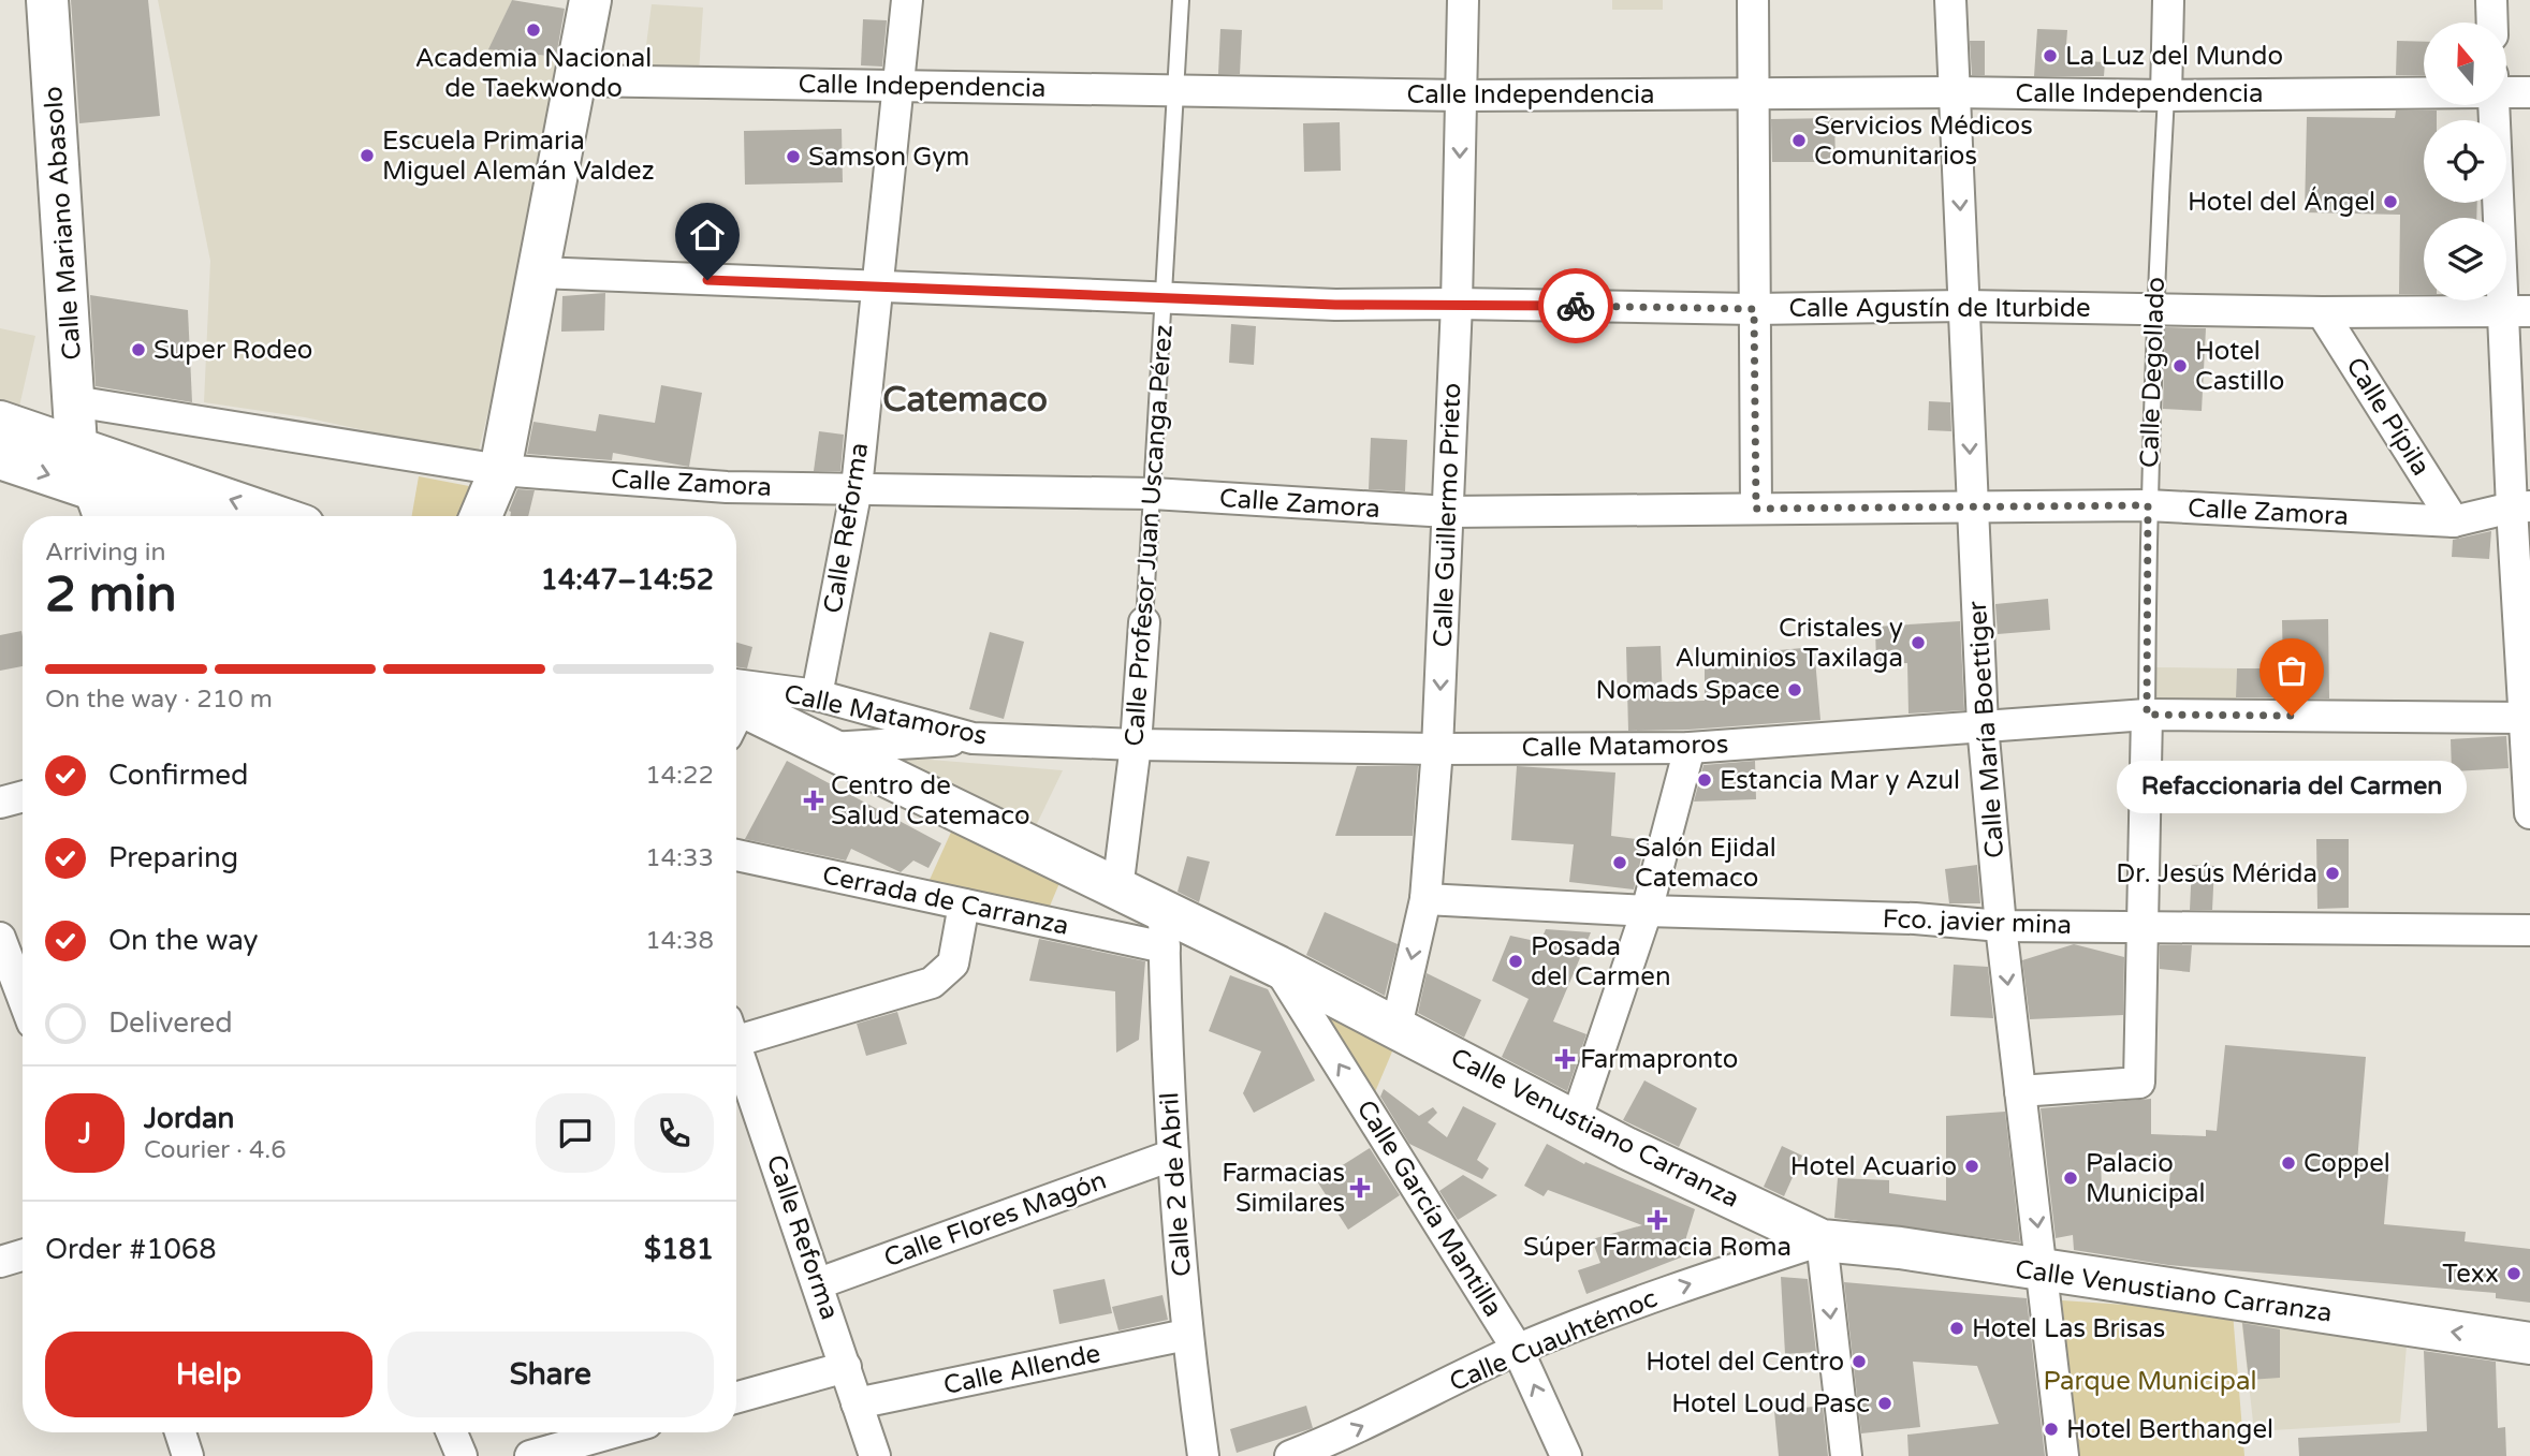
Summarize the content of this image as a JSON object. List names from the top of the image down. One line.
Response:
{"streets":{"street":["Calle Independencia","Calle Mariano Abasolo","Calle Agustín de Iturbide","Calle Degollado","Calle Pípila","Calle Zamora","Calle Guillermo Prieto","Calle Reforma","Calle Profesor Juan Uscanga Pérez","Calle Matamoros","Calle María Boettiger","Cerrada de Carranza","Fco. javier mina","Calle Venustiano Carranza","Calle 2 de Abril","Calle García Mantilla","Calle Flores Magón","Calle Cuauhtémoc","Calle Allende"]},"crossings":[["Calle Independencia","Calle Degollado"],["Calle Independencia","Calle Guillermo Prieto"],["Calle Independencia","Calle Reforma"],["Calle Independencia","Calle Profesor Juan Uscanga Pérez"],["Calle Independencia","Calle María Boettiger"],["Calle Mariano Abasolo","Calle Zamora"],["Calle Agustín de Iturbide","Calle Degollado"],["Calle Agustín de Iturbide","Calle Pípila"],["Calle Agustín de Iturbide","Calle Guillermo Prieto"],["Calle Agustín de Iturbide","Calle Reforma"],["Calle Agustín de Iturbide","Calle Profesor Juan Uscanga Pérez"],["Calle Agustín de Iturbide","Calle María Boettiger"],["Calle Degollado","Calle Zamora"],["Calle Degollado","Calle Matamoros"],["Calle Degollado","Calle María Boettiger"],["Calle Degollado","Fco. javier mina"],["Calle Pípila","Calle Zamora"],["Calle Zamora","Calle Guillermo Prieto"],["Calle Zamora","Calle Reforma"],["Calle Zamora","Calle Profesor Juan Uscanga Pérez"],["Calle Zamora","Calle María Boettiger"],["Calle Guillermo Prieto","Calle Matamoros"],["Calle Guillermo Prieto","Fco. javier mina"],["Calle Guillermo Prieto","Calle Venustiano Carranza"],["Calle Reforma","Calle Matamoros"],["Calle Reforma","Calle Flores Magón"],["Calle Reforma","Calle Allende"],["Calle Profesor Juan Uscanga Pérez","Calle Matamoros"],["Calle Profesor Juan Uscanga Pérez","Calle Venustiano Carranza"],["Calle Matamoros","Calle María Boettiger"],["Calle María Boettiger","Fco. javier mina"],["Calle María Boettiger","Calle Venustiano Carranza"],["Cerrada de Carranza","Calle Venustiano Carranza"],["Cerrada de Carranza","Calle 2 de Abril"],["Calle Venustiano Carranza","Calle 2 de Abril"],["Calle Venustiano Carranza","Calle García Mantilla"],["Calle Venustiano Carranza","Calle Cuauhtémoc"],["Calle 2 de Abril","Calle Flores Magón"],["Calle 2 de Abril","Calle Allende"],["Calle García Mantilla","Calle Cuauhtémoc"]],"one_way":["Calle Guillermo Prieto","Calle García Mantilla","Calle Cuauhtémoc"],"districts":["Catemaco"],"parks":["Parque Municipal"],"places":{"other":["Academia Nacional de Taekwondo","La Luz del Mundo","Servicios Médicos Comunitarios","Escuela Primaria Miguel Alemán Valdez","Samson Gym","Hotel del Ángel","Super Rodeo","Hotel Castillo","Cristales y Aluminios Taxilaga","Nomads Space","Refaccionaria del Carmen","Estancia Mar y Azul","Salón Ejidal Catemaco","Dr. Jesús Mérida","Posada del Carmen","Coppel","Hotel Acuario","Palacio Municipal","Texx","Hotel Las Brisas","Hotel del Centro","Hotel Loud Pasc","Hotel Berthangel"],"health":["Centro de Salud Catemaco","Farmapronto","Farmacias Similares","Súper Farmacia Roma"]},"north":"top","page":{"heading":["2 min","Arriving in","14:47–14:52"],"panel":["Jordan","Courier · 4.6","Order #1068","$181"],"bar":"On the way · 210 m","list":[["Confirmed","14:22"],["Preparing","14:33"],["On the way","14:38"],"Delivered"],"bubble":"Refaccionaria del Carmen","round":"J","buttons":["Help","Share"]}}
